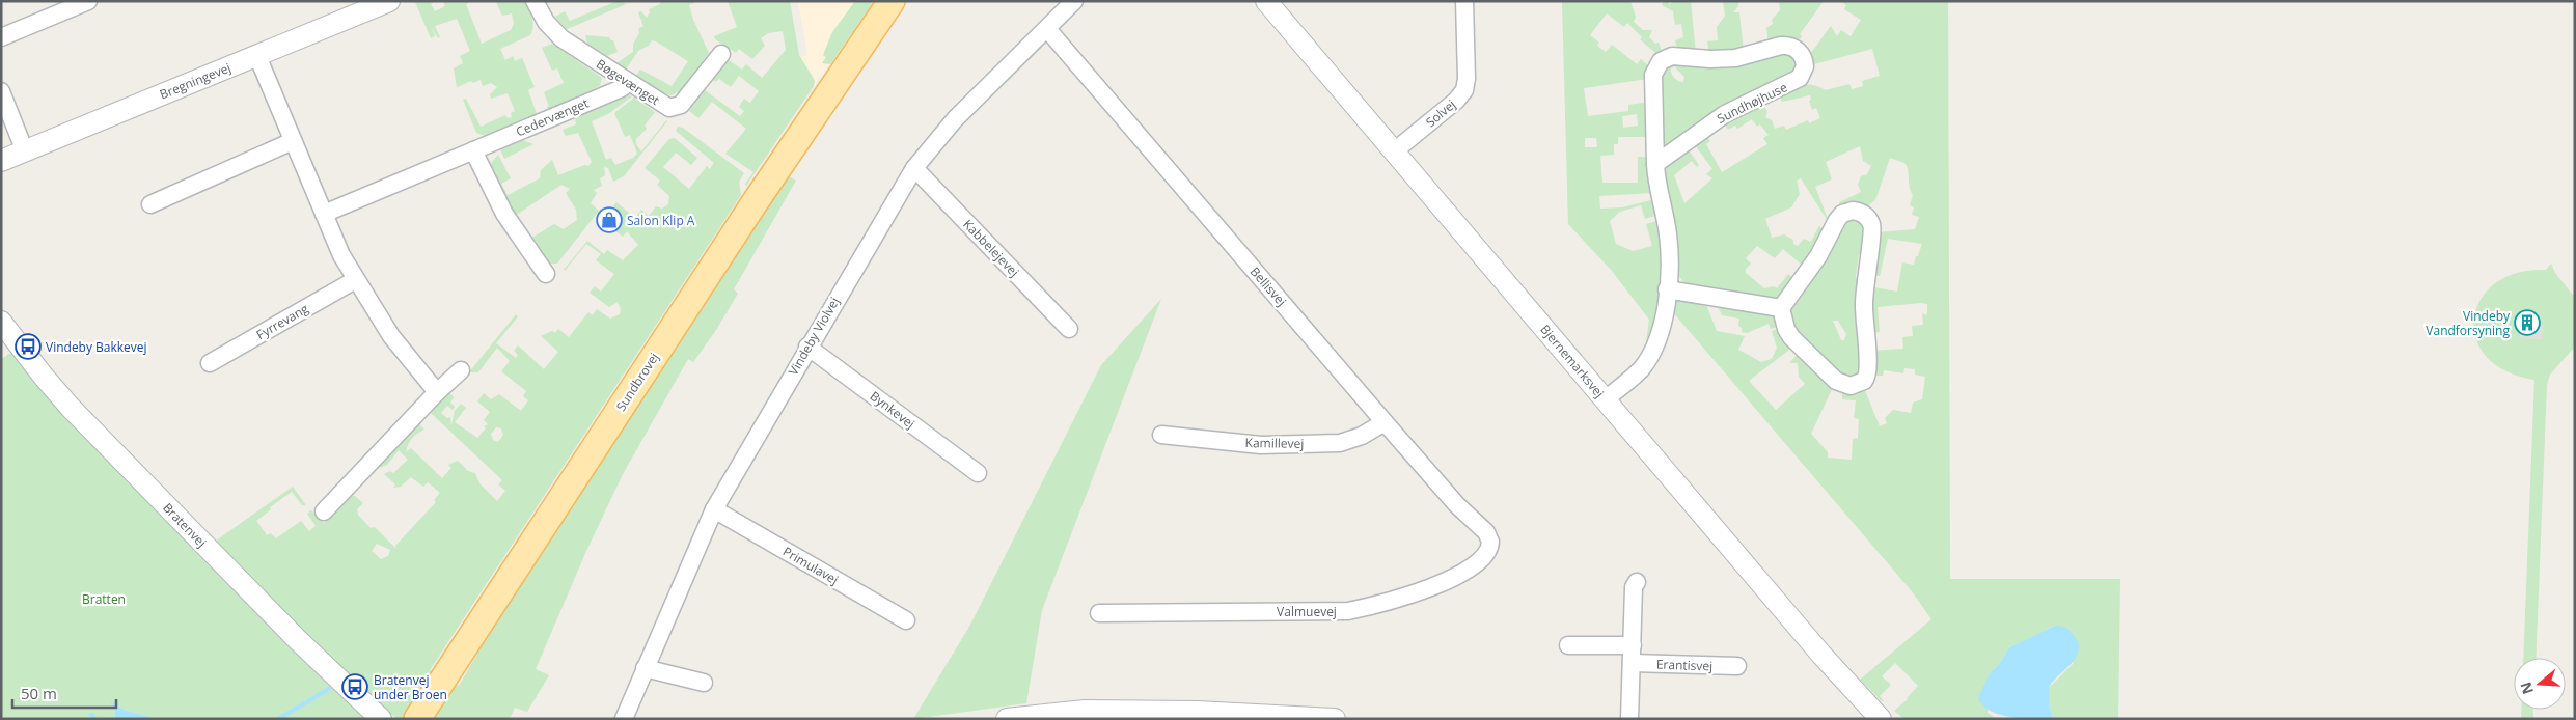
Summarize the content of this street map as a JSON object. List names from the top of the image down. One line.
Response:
{"streets":{"main road":["Sundbrovej"],"street":["Bregningevej","Bøgevænget","Sundhøjhuse","Solvej","Cedervænget","Kabbelejevej","Bellisvej","Fyrrevang","Vindeby Violvej","Bjernemarksvej","Bynkevej","Kamillevej","Bratenvej","Primulavej","Valmuevej","Erantisvej"]},"crossings":[["Bøgevænget","Cedervænget"],["Sundhøjhuse","Bjernemarksvej"],["Solvej","Bjernemarksvej"],["Kabbelejevej","Vindeby Violvej"],["Bellisvej","Vindeby Violvej"],["Bellisvej","Kamillevej"],["Bellisvej","Valmuevej"],["Vindeby Violvej","Bynkevej"],["Vindeby Violvej","Primulavej"]],"parks":["Bratten"],"places":{"shop":["Salon Klip A"],"building":["Vindeby Vandforsyning"],"bus stop":["Vindeby Bakkevej","Bratenvej under Broen"]},"scale_bar":"50 m","north":"left"}
